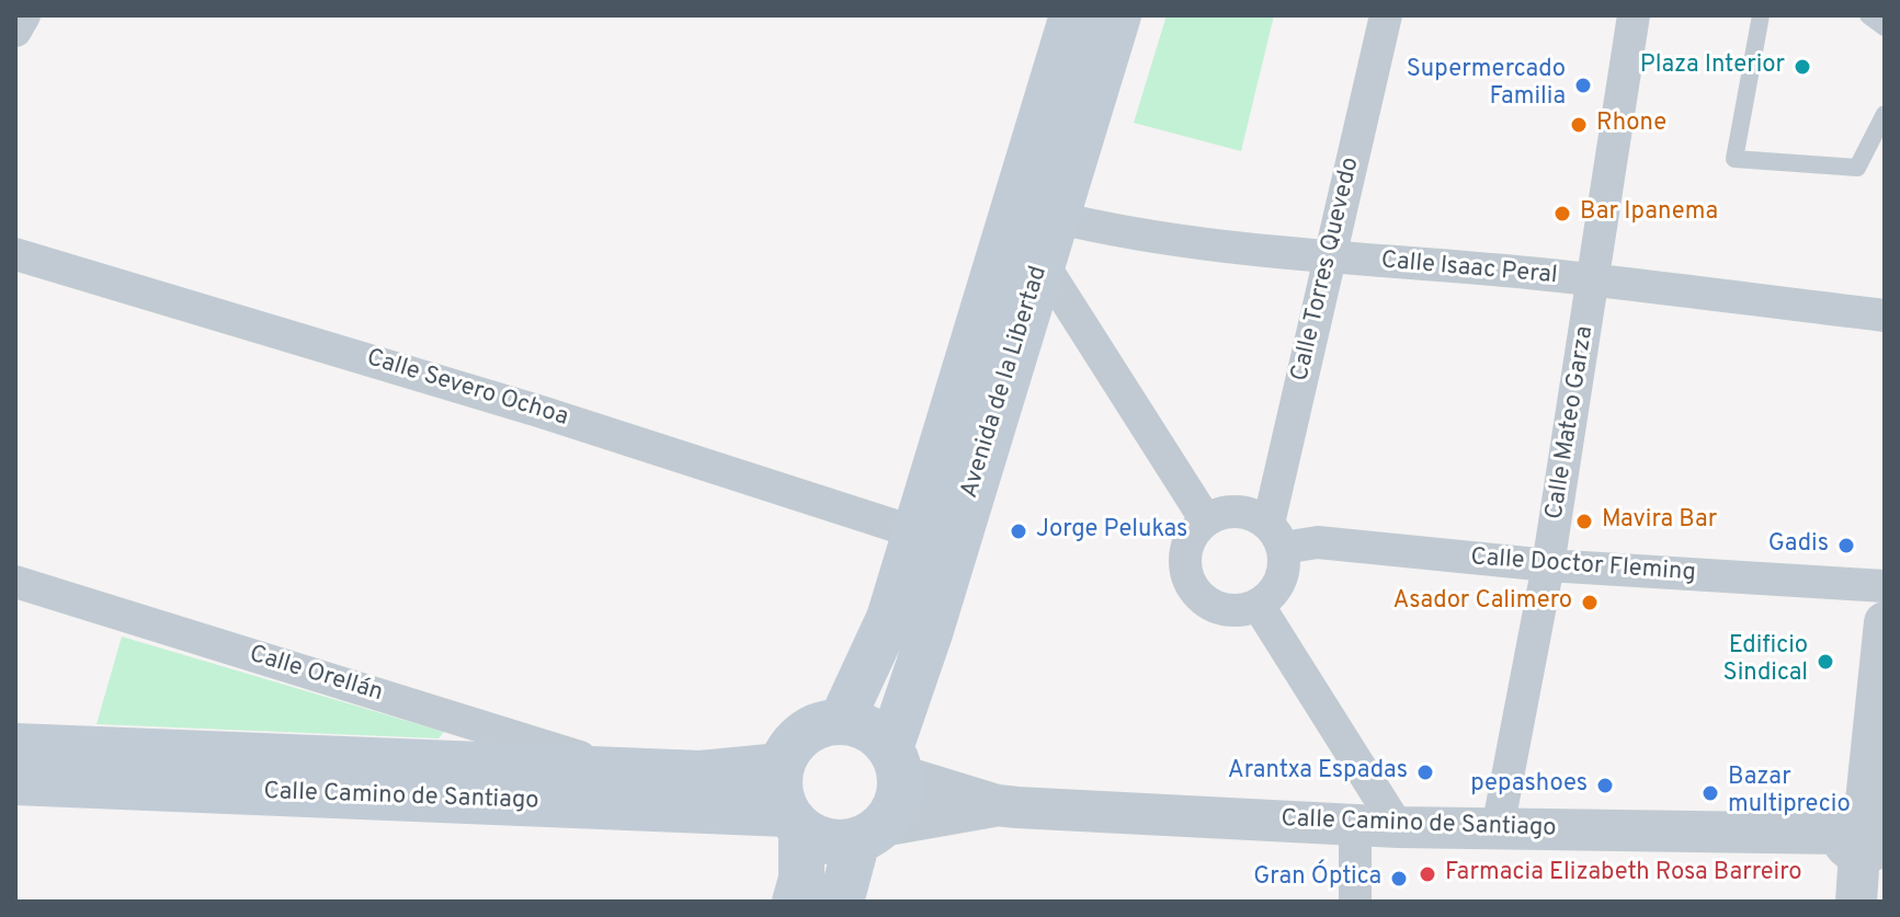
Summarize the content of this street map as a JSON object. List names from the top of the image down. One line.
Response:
{"streets":{"main road":["Avenida de la Libertad","Calle Camino de Santiago"],"street":["Calle Torres Quevedo","Calle Isaac Peral","Calle Severo Ochoa","Calle Mateo Garza","Calle Doctor Fleming","Calle Orellán"]},"crossings":[["Calle Torres Quevedo","Calle Isaac Peral"],["Calle Torres Quevedo","Calle Doctor Fleming"],["Calle Isaac Peral","Avenida de la Libertad"],["Calle Isaac Peral","Calle Mateo Garza"],["Avenida de la Libertad","Calle Severo Ochoa"],["Avenida de la Libertad","Calle Camino de Santiago"],["Calle Mateo Garza","Calle Doctor Fleming"],["Calle Mateo Garza","Calle Camino de Santiago"],["Calle Orellán","Calle Camino de Santiago"]],"places":["Plaza Interior","Supermercado Familia","Rhone","Bar Ipanema","Mavira Bar","Jorge Pelukas","Gadis","Asador Calimero","Edificio Sindical","Arantxa Espadas","pepashoes","Bazar multiprecio","Farmacia Elizabeth Rosa Barreiro","Gran Óptica"]}
